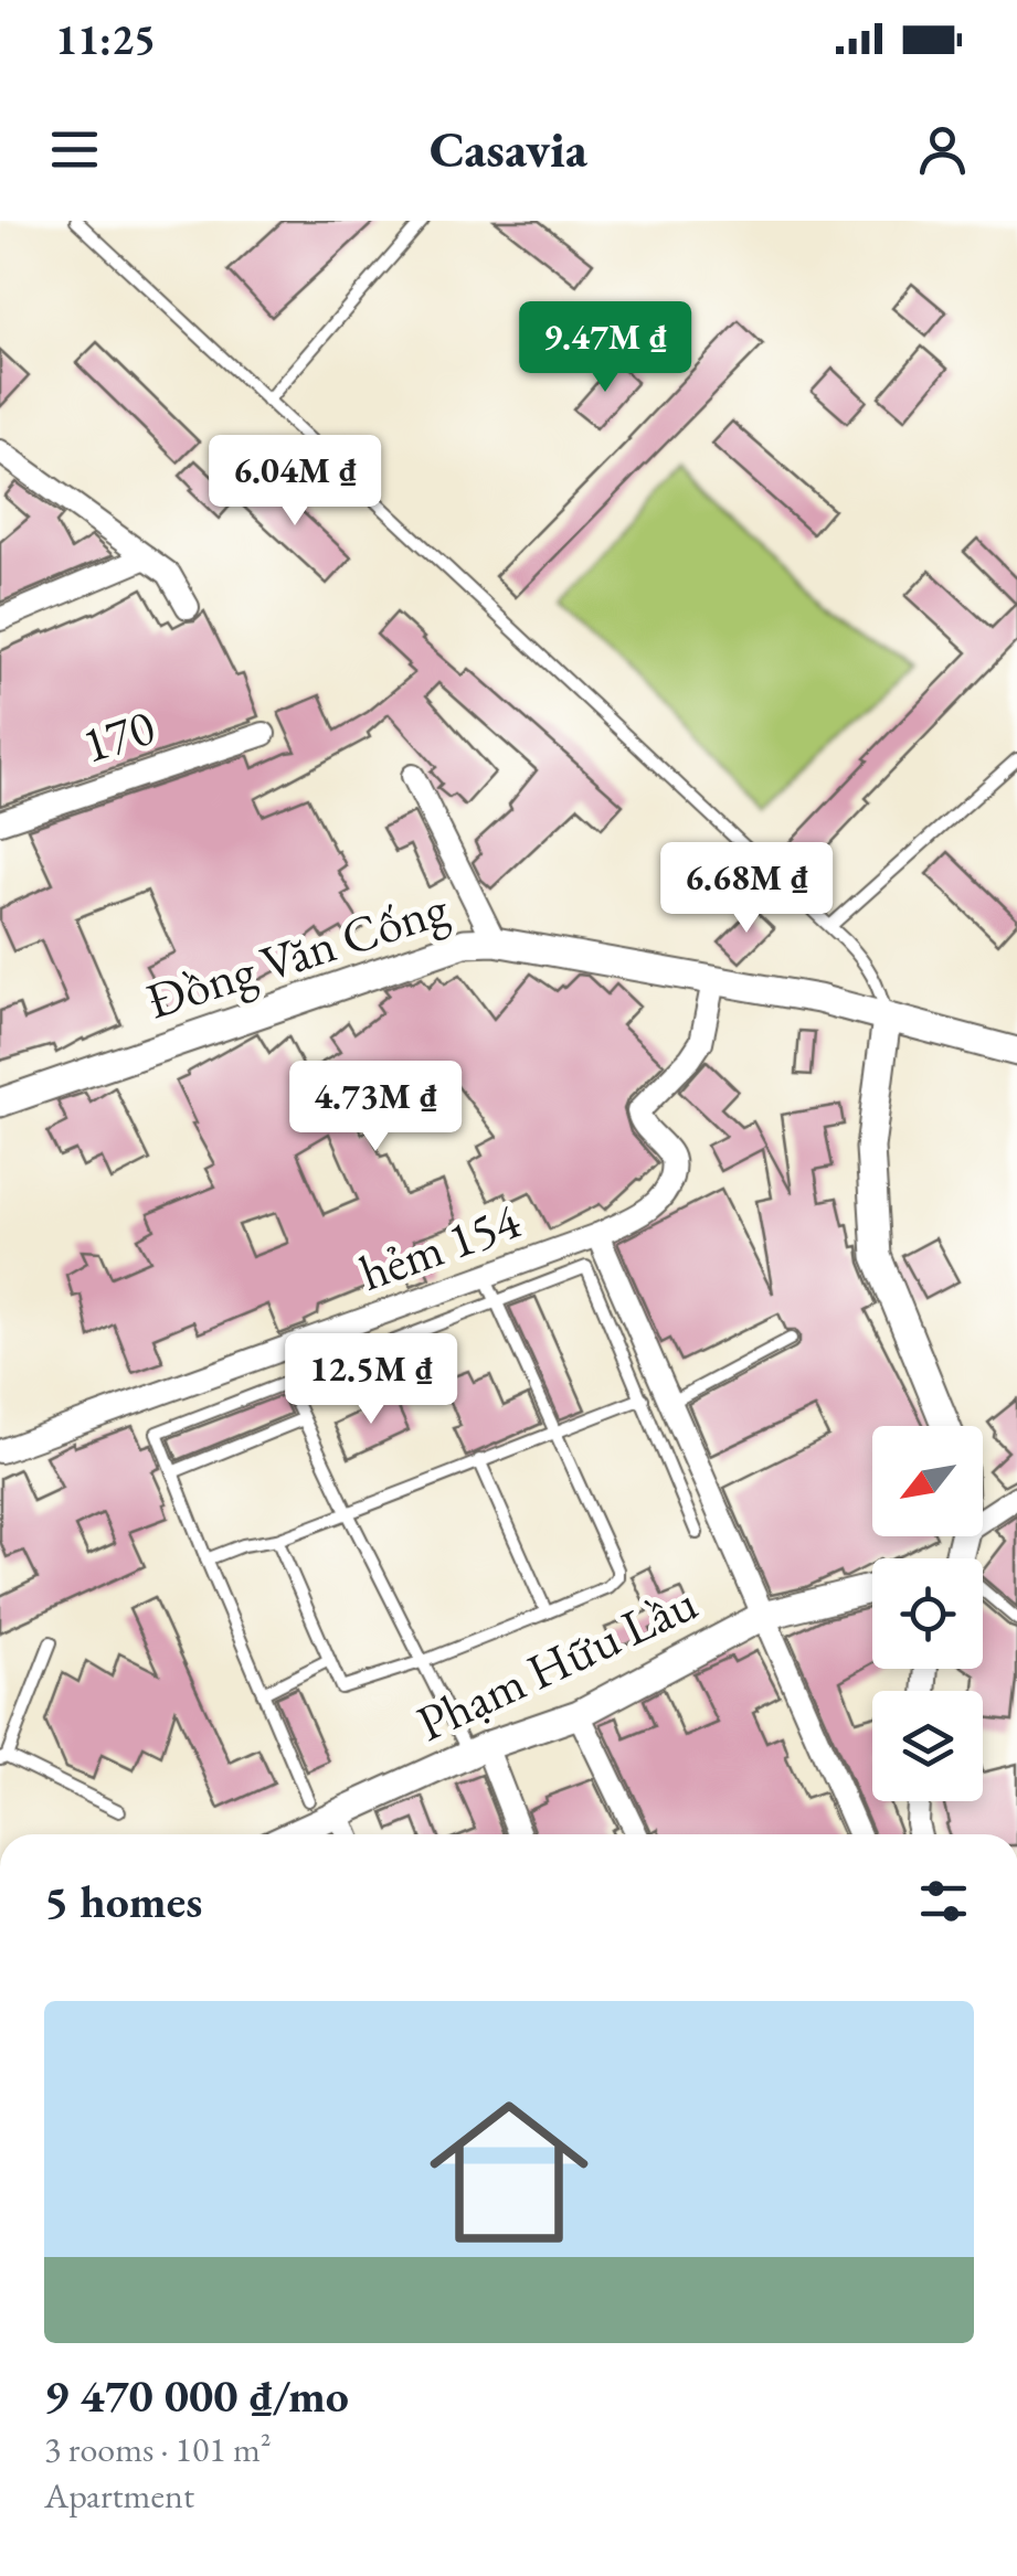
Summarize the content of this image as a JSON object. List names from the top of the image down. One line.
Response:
{"streets":{"street":["170","Đồng Văn Cống","hẻm 154","Phạm Hữu Lầu"]},"crossings":[["Đồng Văn Cống","hẻm 154"]],"north":"bottom left","page":{"status":"11:25","header":"Casavia","price":["9.47M ₫","6.04M ₫","6.68M ₫","4.73M ₫","12.5M ₫"],"heading":"5 homes","list":[{"name":"9 470 000 ₫/mo","note":"3 rooms · 101 m² · Apartment"}]}}
